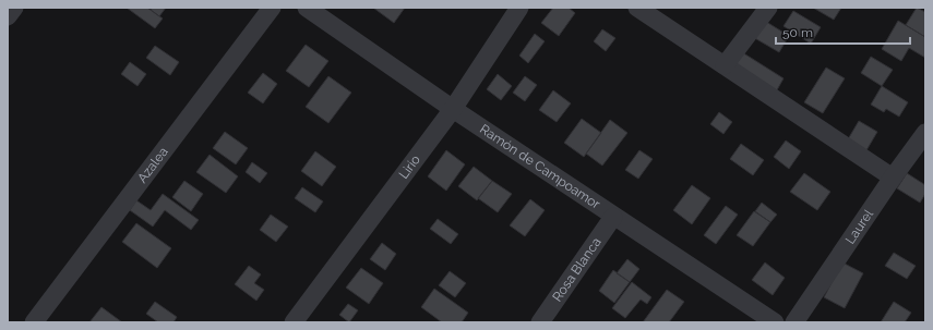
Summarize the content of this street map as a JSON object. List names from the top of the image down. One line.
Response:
{"streets":{"street":["Azalea","Lirio","Ramón de Campoamor","Laurel","Rosa Blanca"]},"crossings":[["Lirio","Ramón de Campoamor"],["Ramón de Campoamor","Rosa Blanca"]],"scale_bar":"50 m"}
